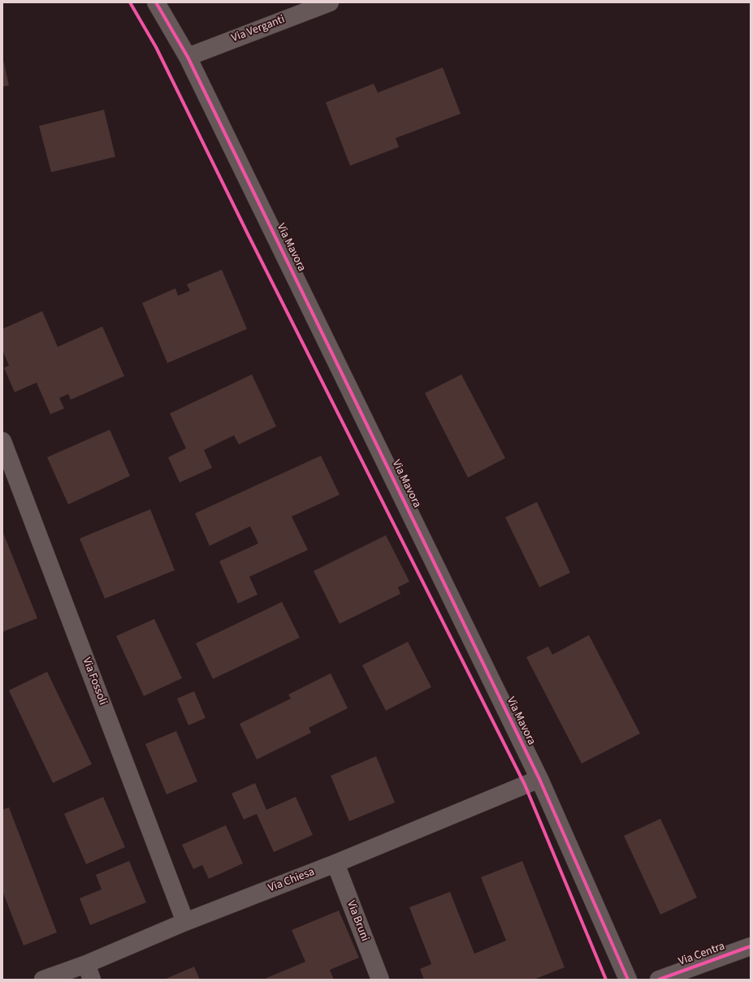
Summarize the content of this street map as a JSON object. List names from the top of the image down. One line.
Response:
{"streets":{"street":["Via Verganti","Via Mavora","Via Fossoli","Via Chiesa","Via Bruni","Via Centra"]},"crossings":[["Via Verganti","Via Mavora"],["Via Mavora","Via Chiesa"],["Via Fossoli","Via Chiesa"],["Via Chiesa","Via Bruni"]]}
